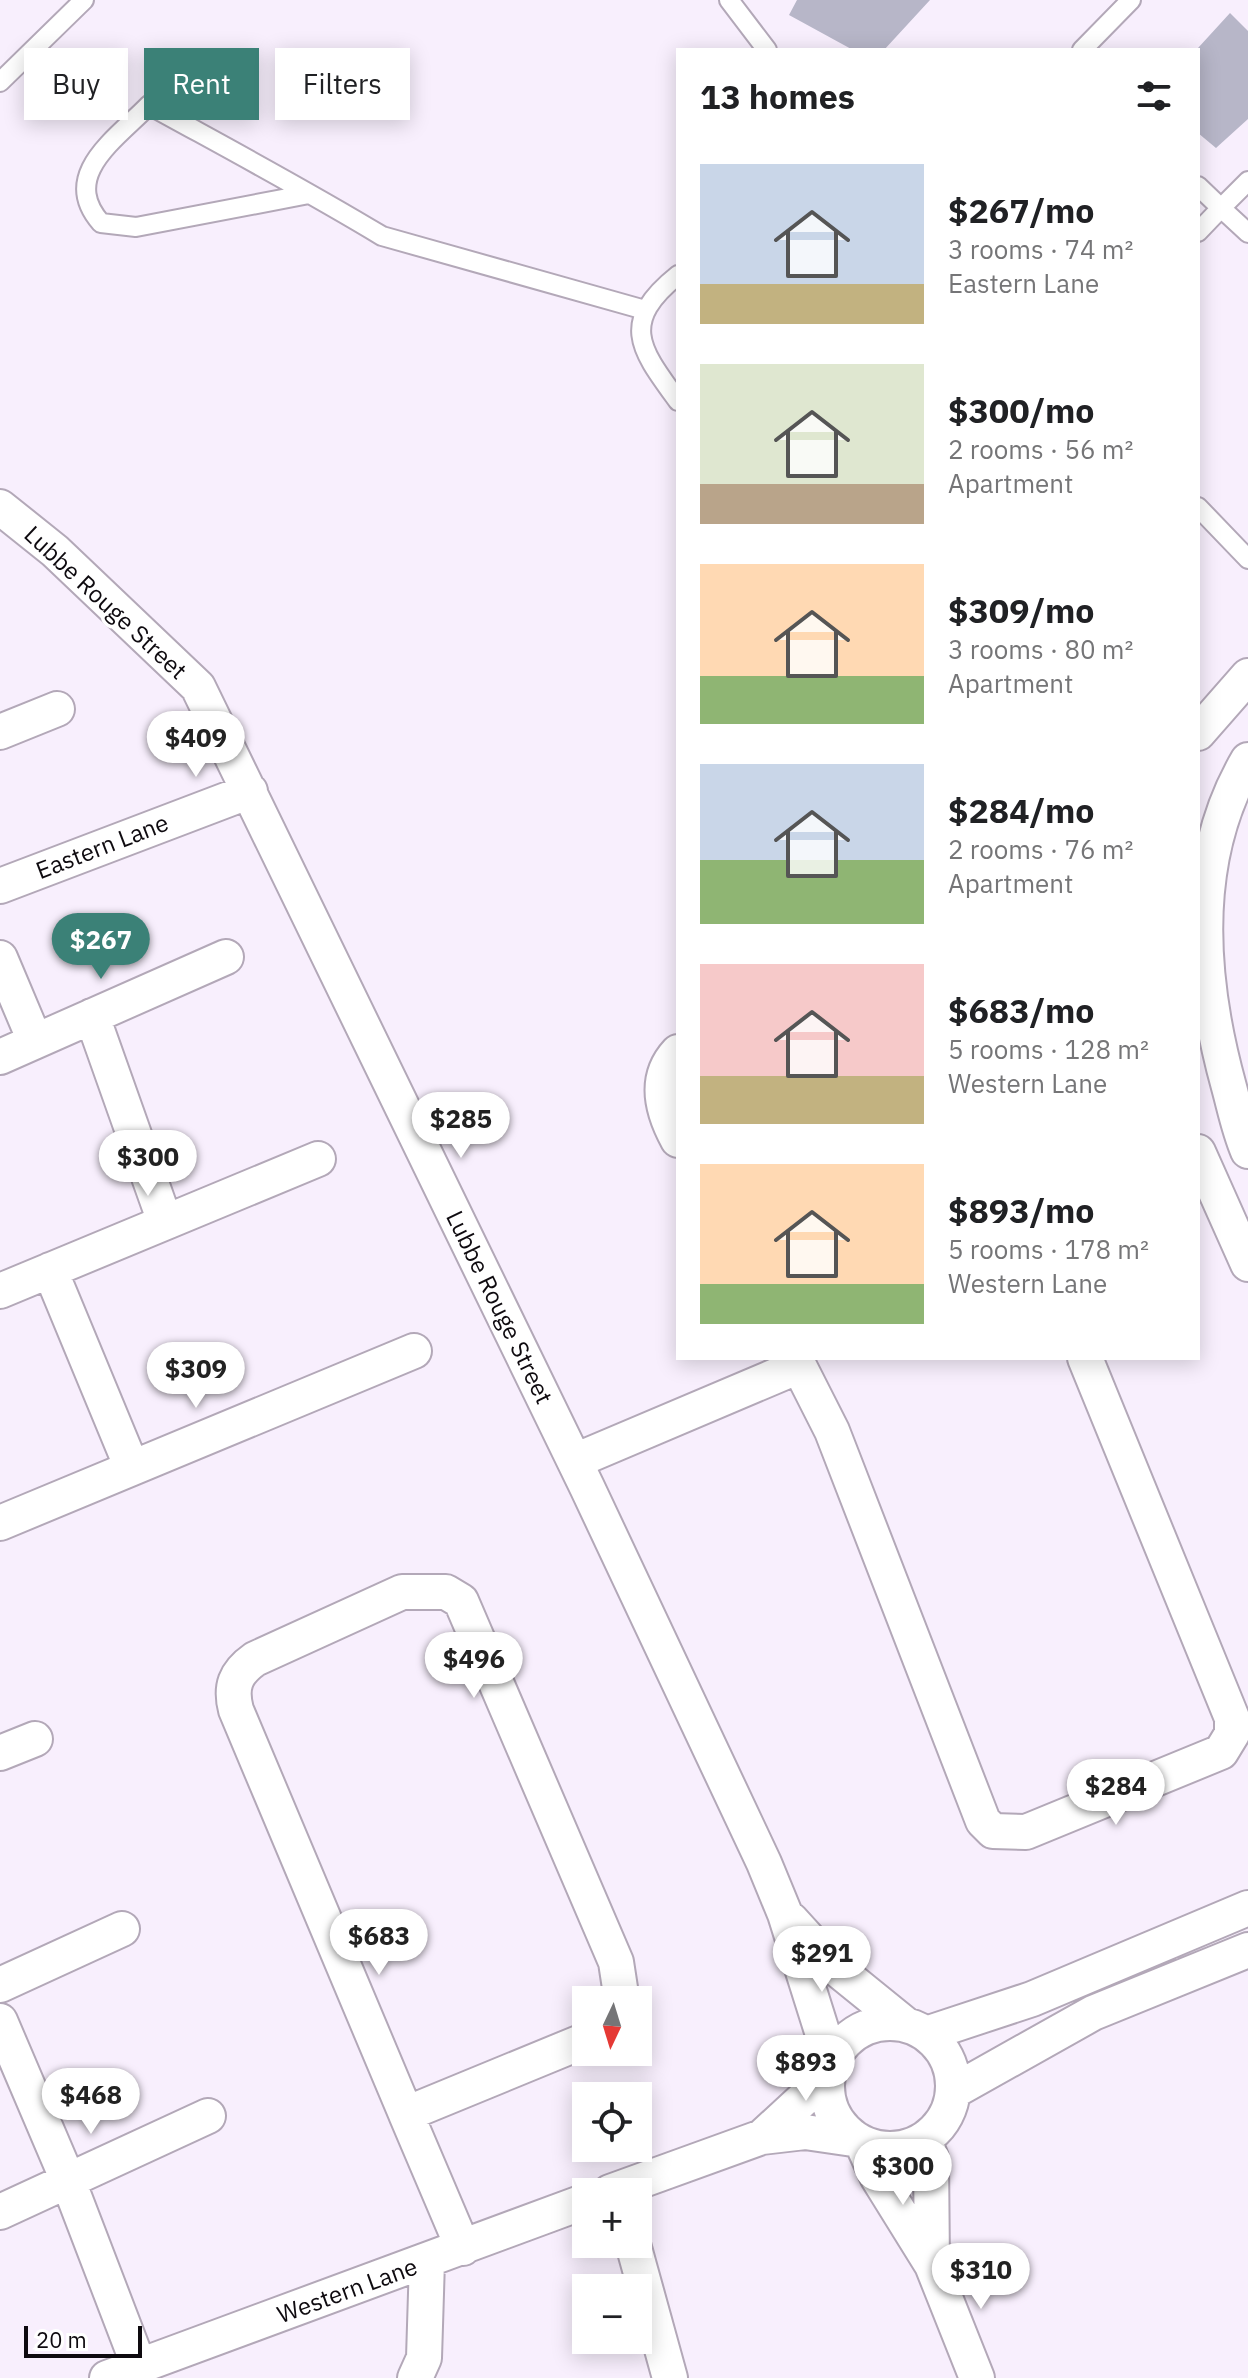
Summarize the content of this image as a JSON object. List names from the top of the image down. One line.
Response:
{"streets":{"street":["Lubbe Rouge Street","Eastern Lane","Western Lane"]},"crossings":[["Lubbe Rouge Street","Eastern Lane"],["Lubbe Rouge Street","Western Lane"]],"scale_bar":"20 m","north":"bottom","page":{"chip":["Buy","Rent","Filters"],"heading":"13 homes","list":[{"name":"$267/mo","note":"3 rooms · 74 m² · Eastern Lane"},{"name":"$300/mo","note":"2 rooms · 56 m² · Apartment"},{"name":"$309/mo","note":"3 rooms · 80 m² · Apartment"},{"name":"$284/mo","note":"2 rooms · 76 m² · Apartment"},{"name":"$683/mo","note":"5 rooms · 128 m² · Western Lane"},{"name":"$893/mo","note":"5 rooms · 178 m² · Western Lane"}],"price":["$409","$267","$285","$300","$309","$496","$284","$683","$291","$893","$468","$300","$310"],"map_buttons":["+","−"],"scale":"20 m"}}
